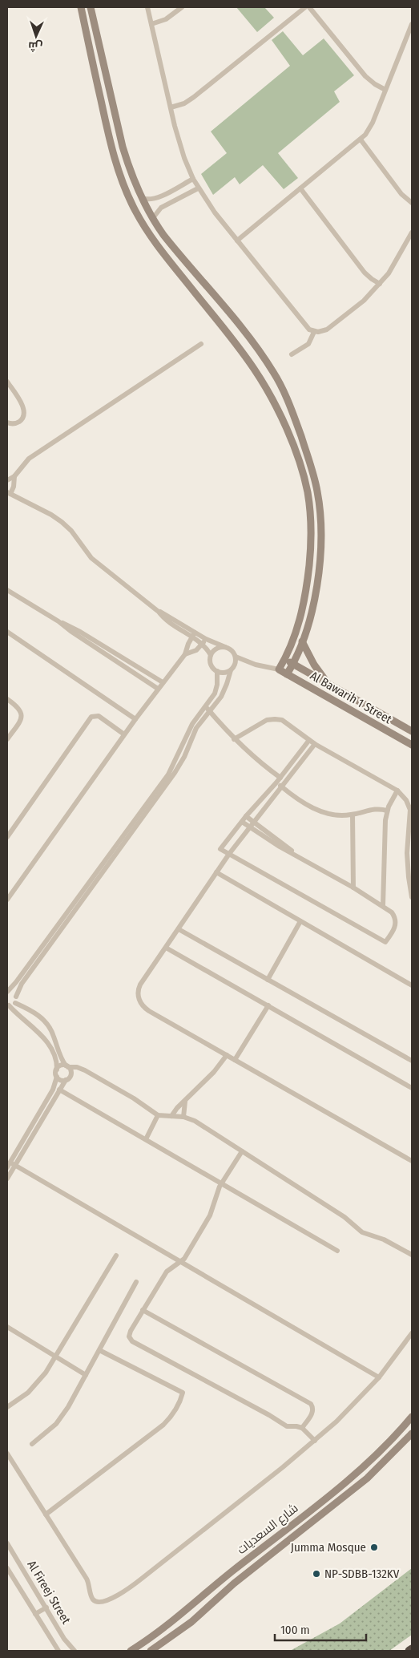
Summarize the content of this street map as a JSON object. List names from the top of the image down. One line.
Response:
{"streets":{"street":["Al Bawarih 1 Street","شارع السعديات","Al Fireej Street"]},"places":["Jumma Mosque","NP-SDBB-132KV"],"scale_bar":"100 m","north":"bottom"}
